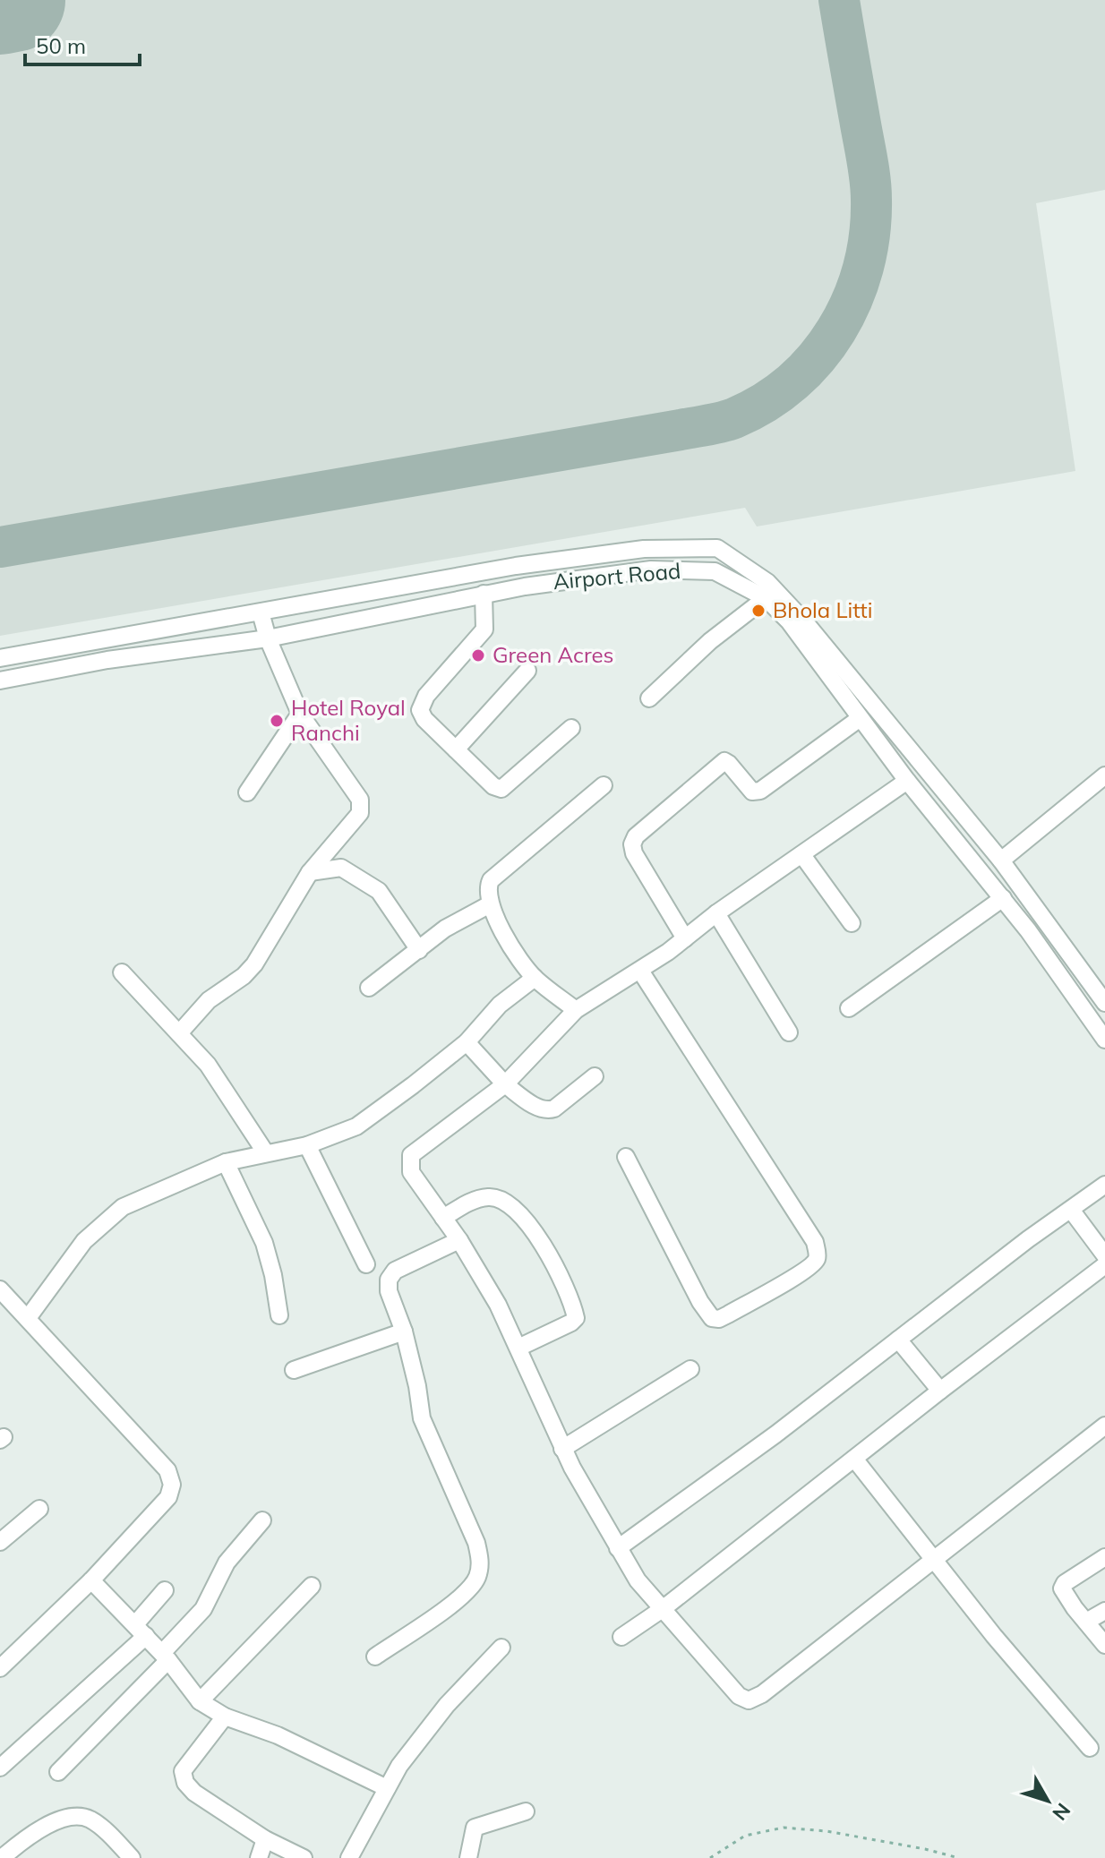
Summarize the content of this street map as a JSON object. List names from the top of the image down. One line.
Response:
{"streets":{"street":["Airport Road"]},"places":["Bhola Litti","Green Acres","Hotel Royal Ranchi"],"scale_bar":"50 m","north":"bottom right"}
